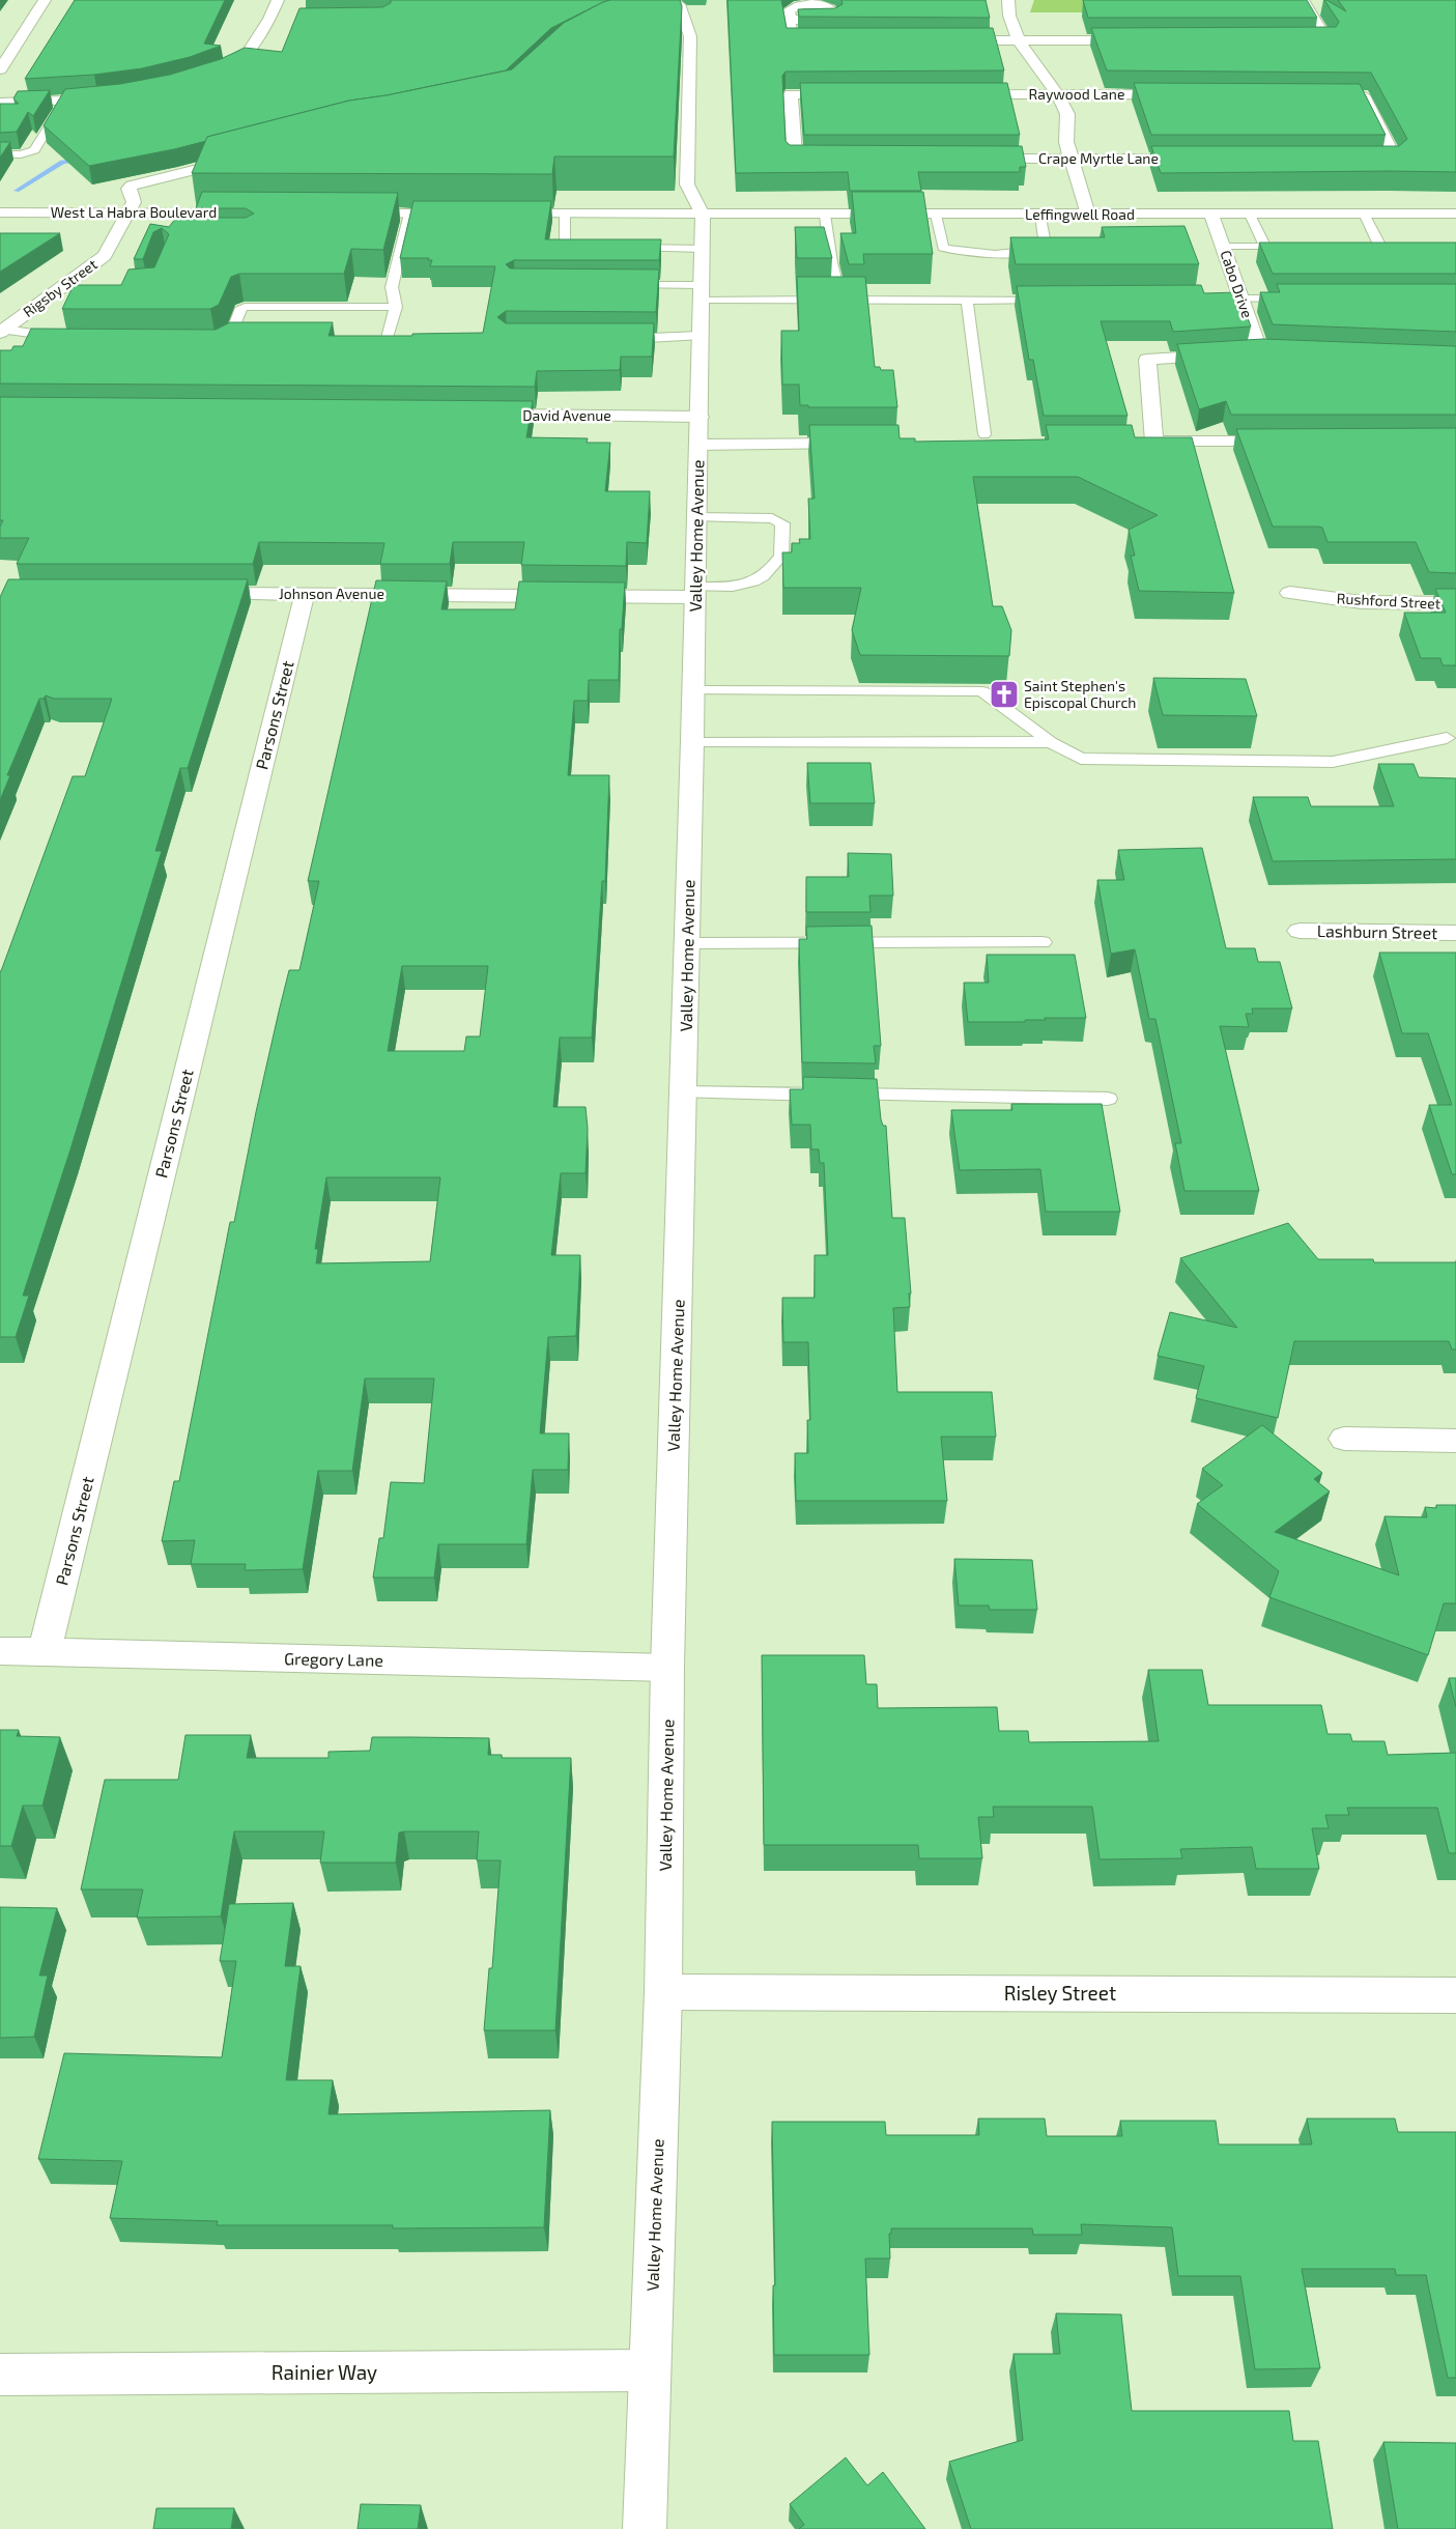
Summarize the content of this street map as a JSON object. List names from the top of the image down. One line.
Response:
{"streets":{"street":["Raywood Lane","Crape Myrtle Lane","West La Habra Boulevard","Leffingwell Road","Cabo Drive","Rigsby Street","David Avenue","Valley Home Avenue","Johnson Avenue","Rushford Street","Parsons Street","Lashburn Street","Gregory Lane","Risley Street","Rainier Way"]},"crossings":[["Raywood Lane","Crape Myrtle Lane"],["West La Habra Boulevard","Rigsby Street"],["Leffingwell Road","Cabo Drive"],["Leffingwell Road","Valley Home Avenue"],["David Avenue","Valley Home Avenue"],["Valley Home Avenue","Johnson Avenue"],["Valley Home Avenue","Gregory Lane"],["Valley Home Avenue","Risley Street"],["Valley Home Avenue","Rainier Way"],["Johnson Avenue","Parsons Street"],["Parsons Street","Gregory Lane"]],"places":{"church":["Saint Stephen's Episcopal Church"]}}
